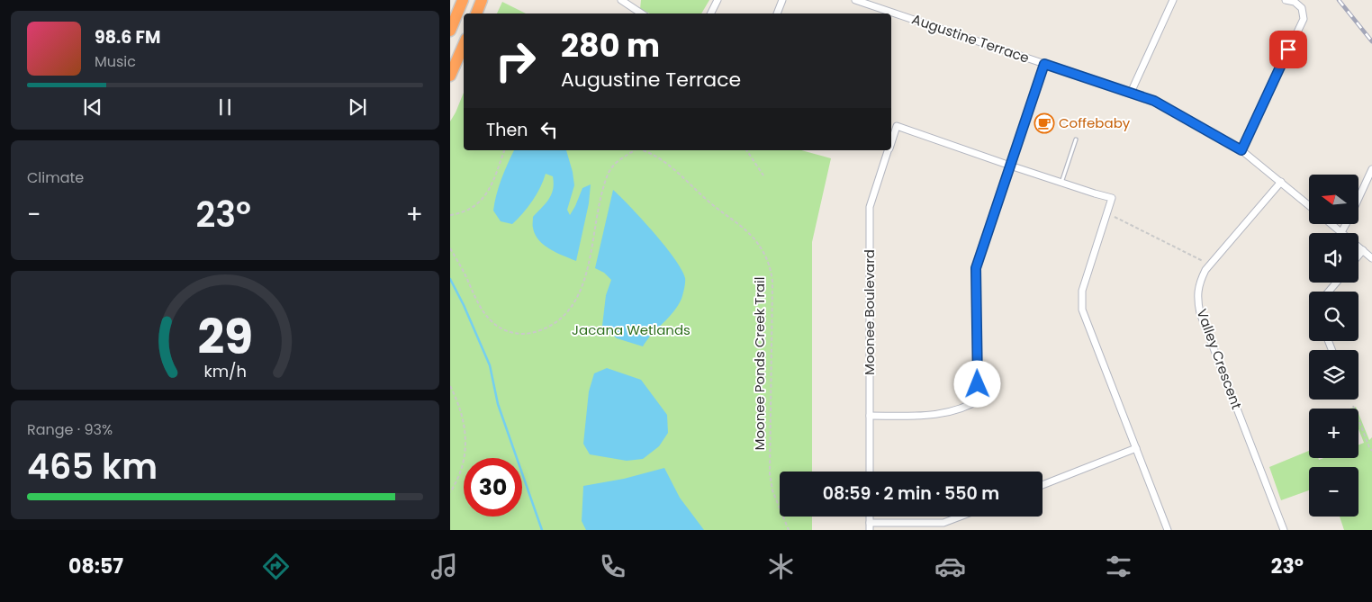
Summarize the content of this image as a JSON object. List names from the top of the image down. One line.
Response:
{"streets":{"street":["Augustine Terrace","Moonee Boulevard","Valley Crescent"],"path":["Moonee Ponds Creek Trail"]},"crossings":[["Augustine Terrace","Valley Crescent"]],"parks":["Jacana Wetlands"],"places":{"cafe":["Coffebaby"]},"north":"left","page":{"turn":["280 m","Augustine Terrace"],"song":["98.6 FM","Music"],"then":"Then","tile":["Climate",["Range · 93%","465 km"]],"map_buttons":["+","−"],"heat":["−","23°","+"],"limit":"30","trip":"08:59 · 2 min · 550 m","tabs":["08:57","23°"],"gauge":["29","km/h"]}}
